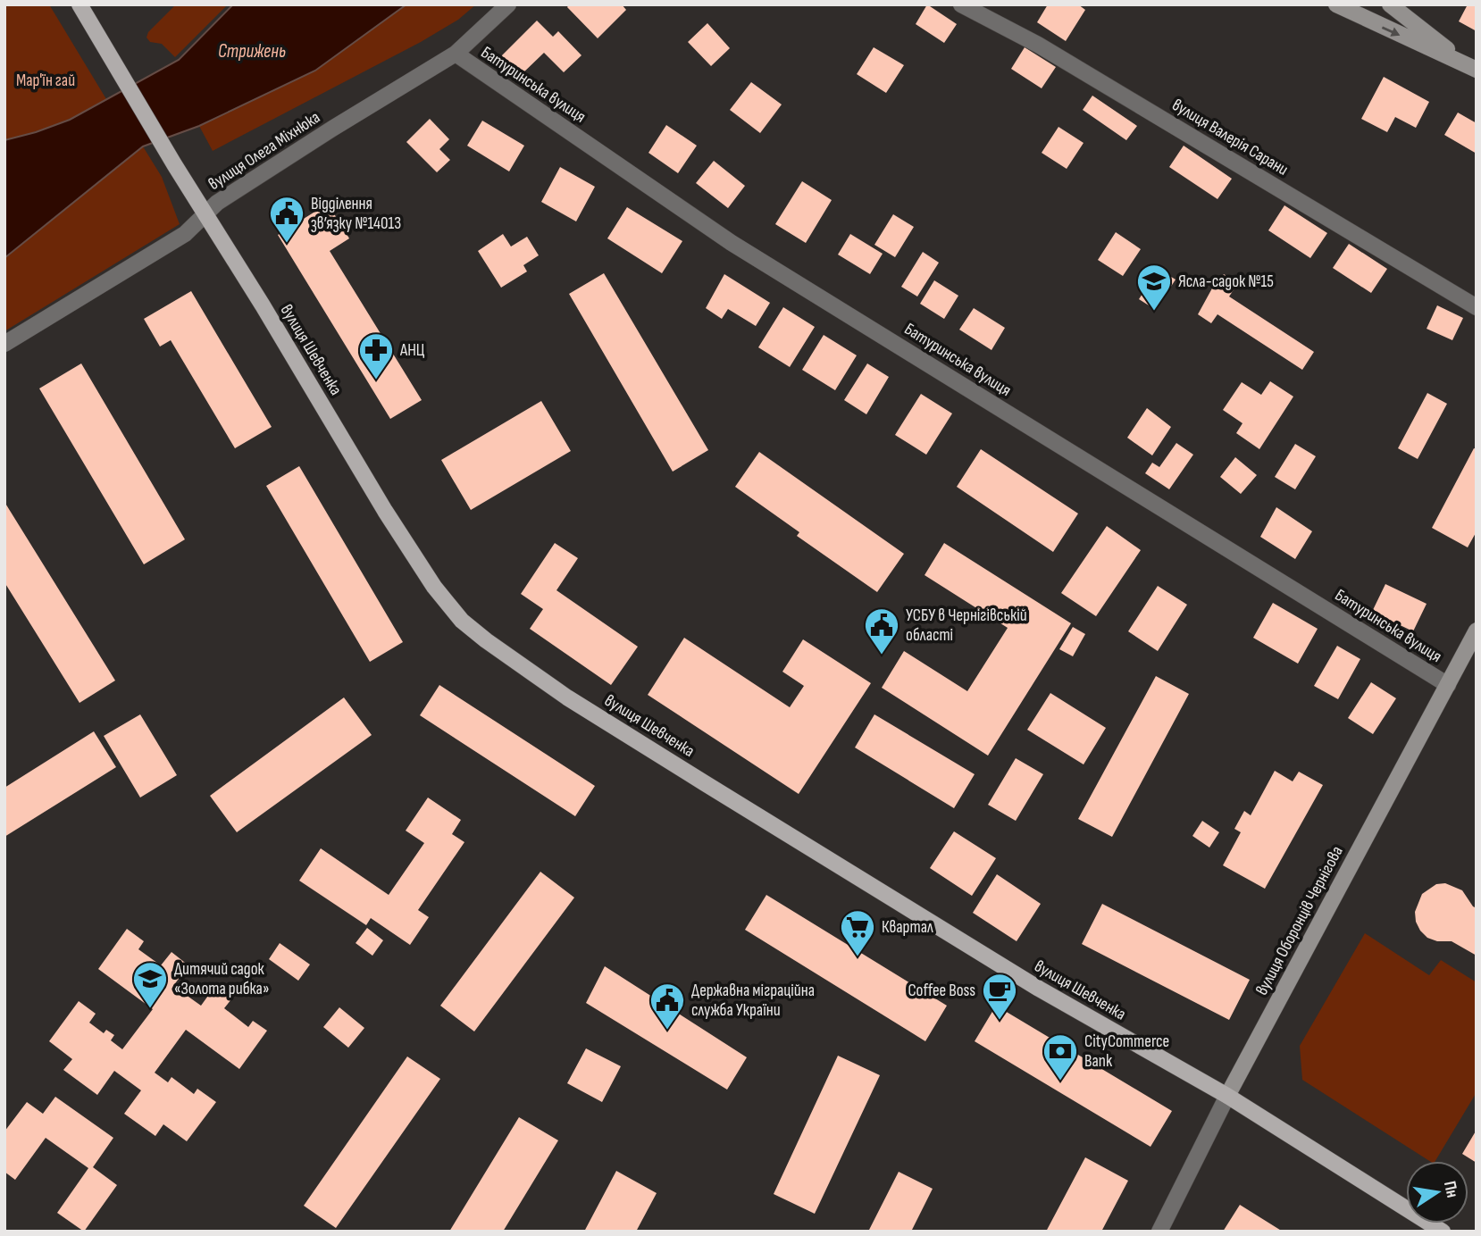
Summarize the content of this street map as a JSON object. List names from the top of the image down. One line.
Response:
{"streets":{"main road":["вулиця Шевченка","вулиця Оборонців Чернігова"],"street":["Батуринська вулиця","вулиця Валерія Сарани","вулиця Олега Міхнюка"]},"crossings":[["Батуринська вулиця","вулиця Олега Міхнюка"],["Батуринська вулиця","вулиця Оборонців Чернігова"],["вулиця Олега Міхнюка","вулиця Шевченка"],["вулиця Шевченка","вулиця Оборонців Чернігова"]],"water":["Стрижень"],"parks":["Мар'їн гай"],"places":{"public building":["Відділення зв’язку №14013","УСБУ в Чернігівській області","Державна міграційна служба України"],"school or university":["Ясла-садок №15","Дитячий садок «Золота рибка»"],"pharmacy":["АНЦ"],"supermarket":["Квартал"],"cafe":["Coffee Boss"],"bank":["CityCommerce Bank"]},"north":"right"}
